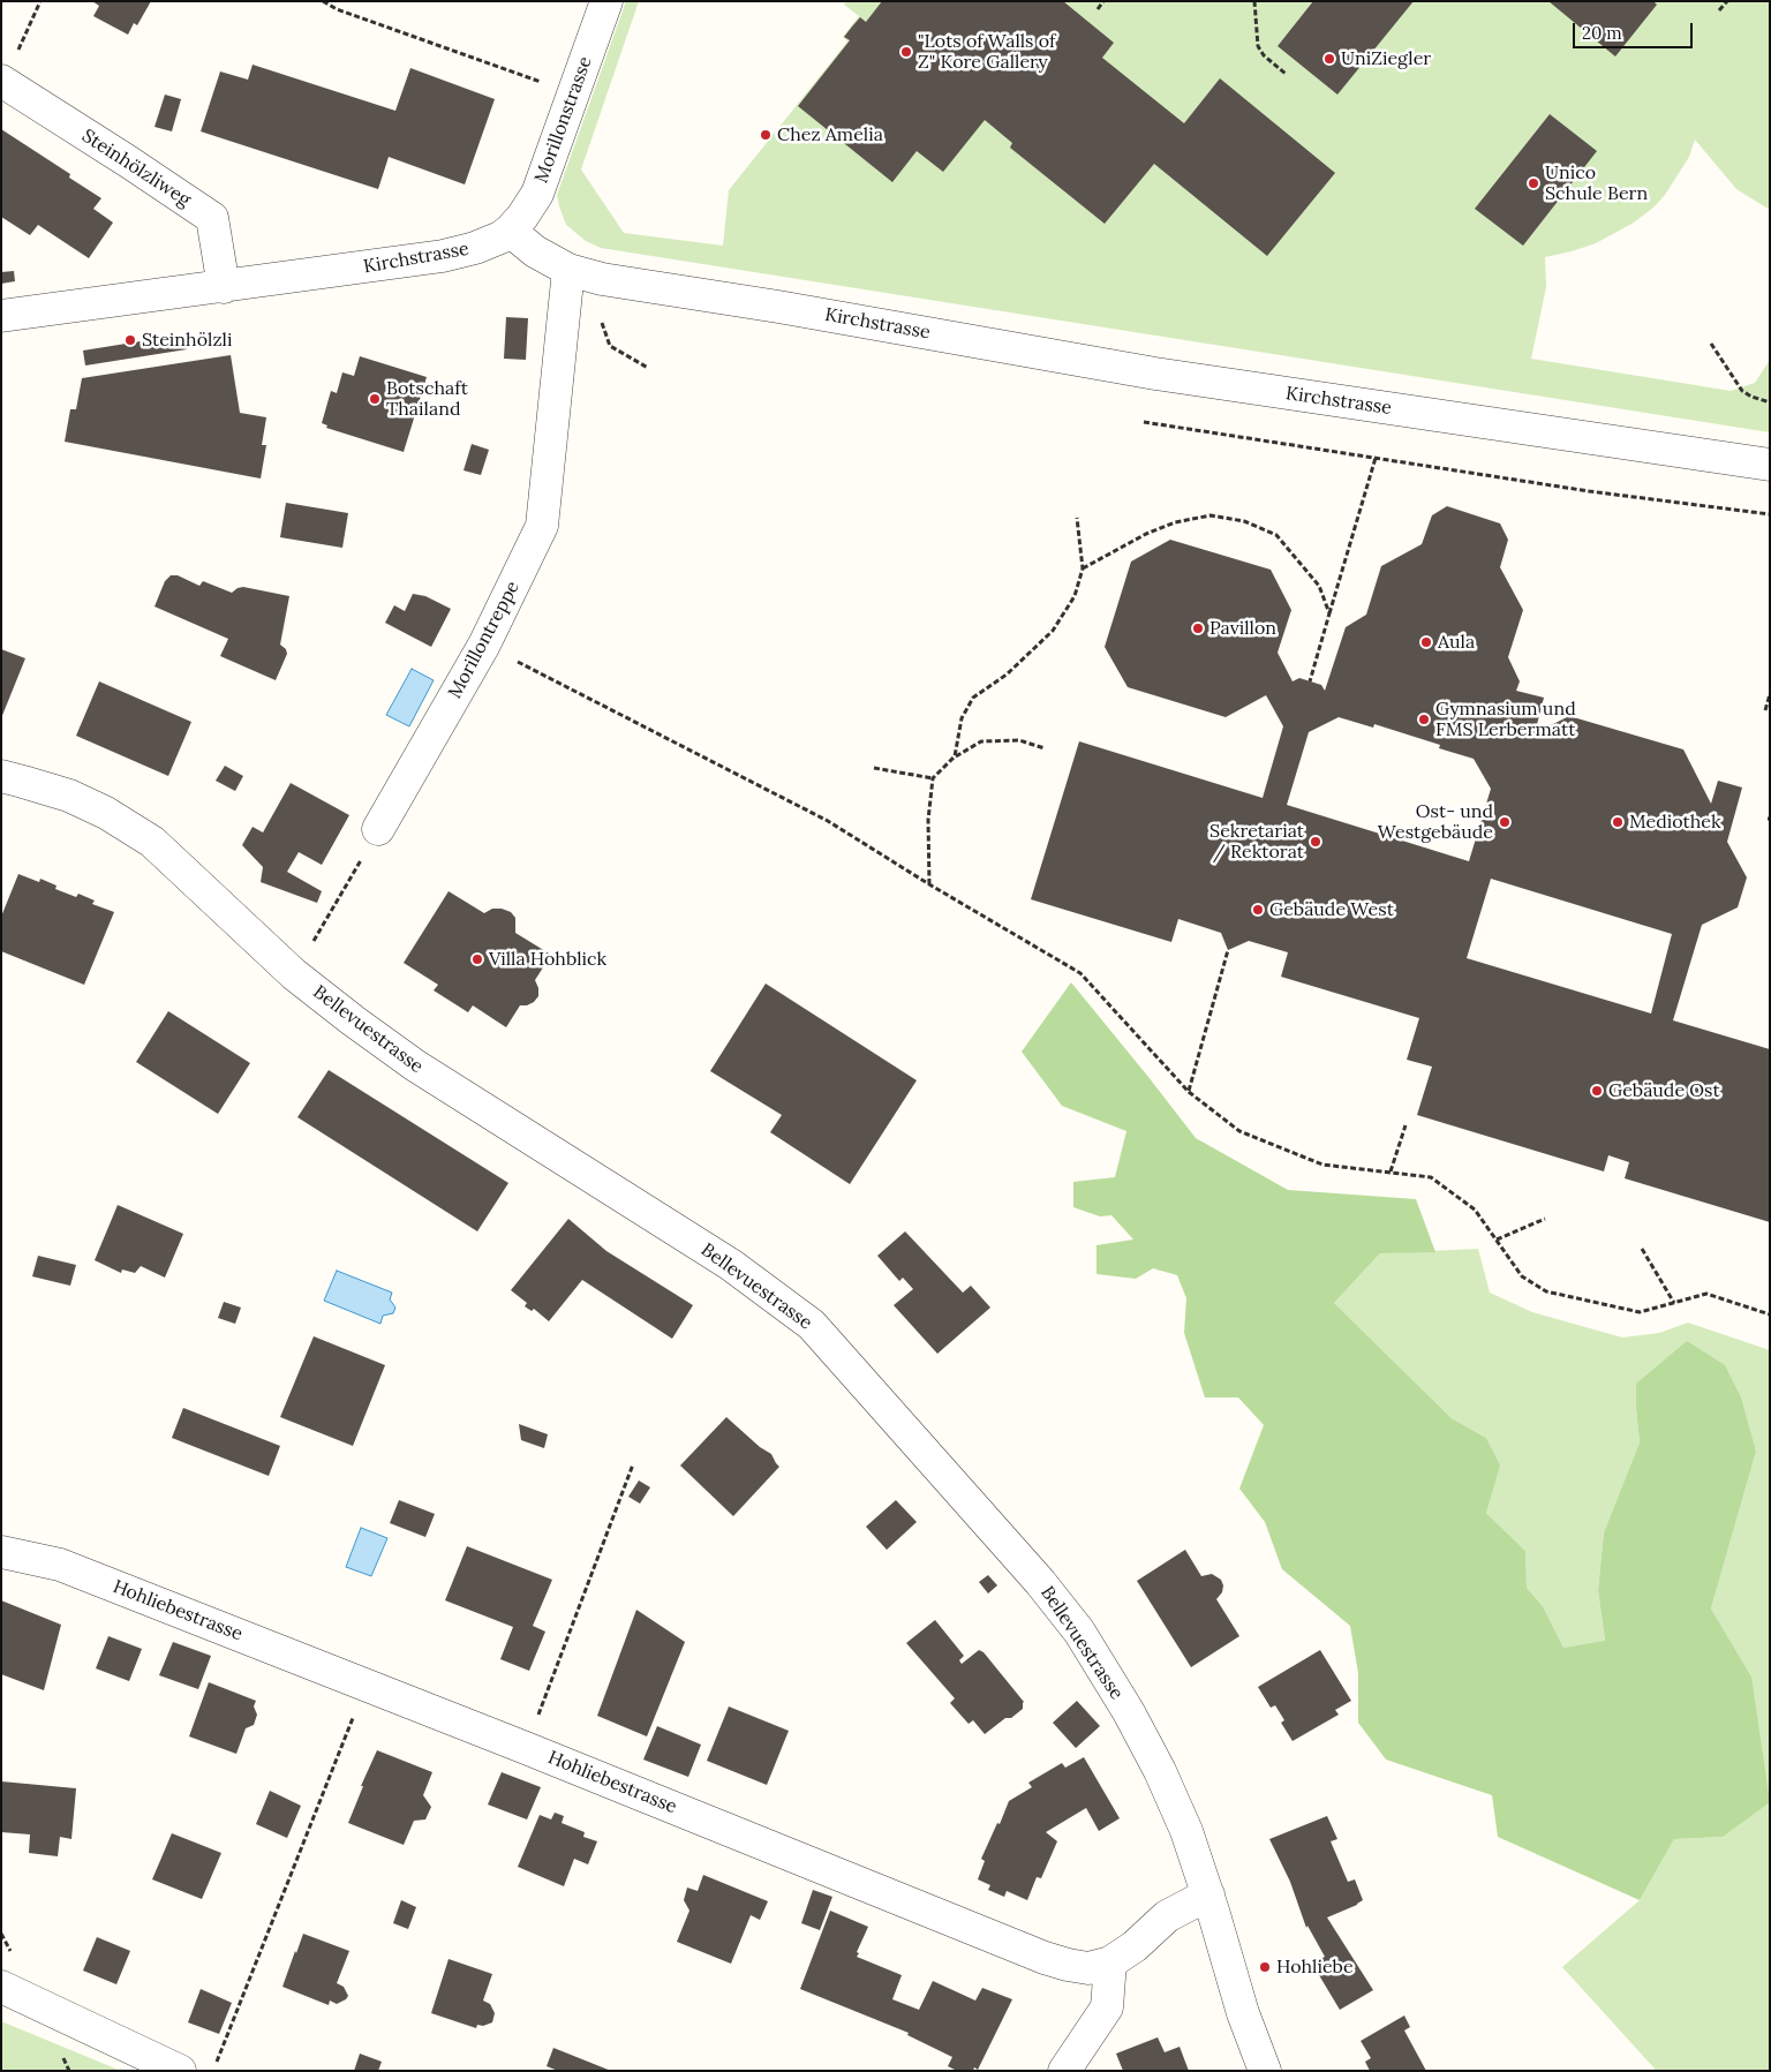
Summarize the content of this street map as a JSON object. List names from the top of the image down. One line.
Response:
{"streets":{"street":["Morillonstrasse","Steinhölzliweg","Kirchstrasse","Morillontreppe","Bellevuestrasse","Hohliebestrasse"]},"crossings":[["Morillonstrasse","Kirchstrasse"],["Steinhölzliweg","Kirchstrasse"],["Kirchstrasse","Morillontreppe"],["Bellevuestrasse","Hohliebestrasse"]],"places":["\"Lots of Walls of Z\" Kore Gallery","UniZiegler","Chez Amelia","Unico Schule Bern","Steinhölzli","Botschaft Thailand","Pavillon","Aula","Gymnasium und FMS Lerbermatt","Ost- und Westgebäude","Mediothek","Sekretariat / Rektorat","Gebäude West","Villa Hohblick","Gebäude Ost","Hohliebe"],"scale_bar":"20 m"}
